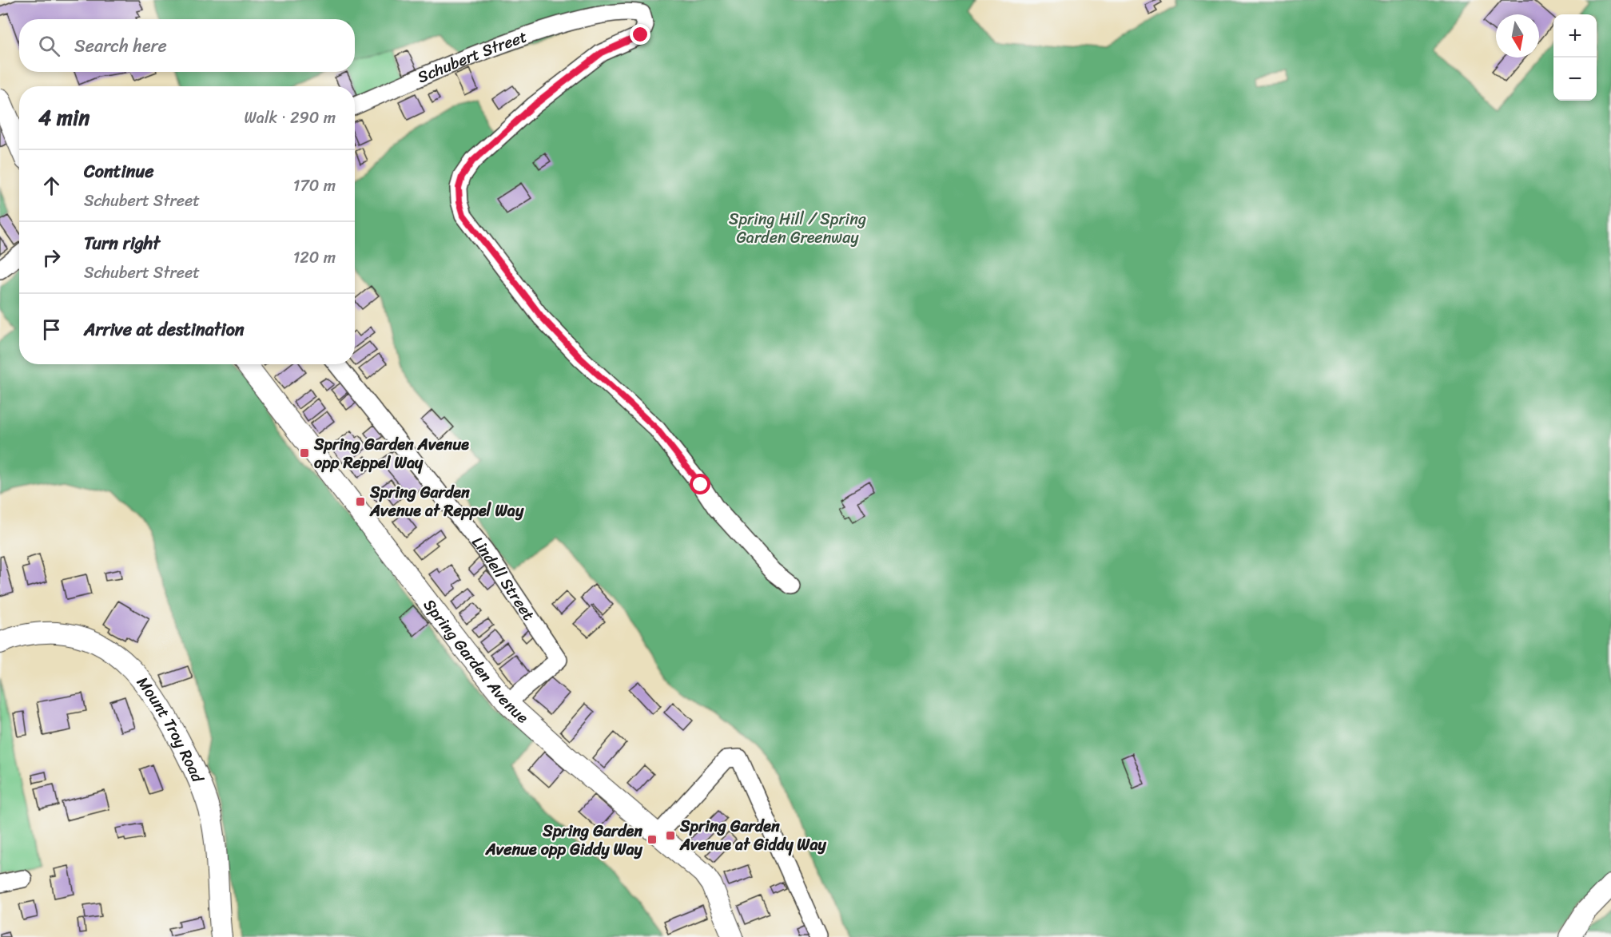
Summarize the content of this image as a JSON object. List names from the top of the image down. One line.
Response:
{"streets":{"street":["Schubert Street","Lindell Street","Spring Garden Avenue","Mount Troy Road"]},"crossings":[["Lindell Street","Spring Garden Avenue"]],"parks":["Spring Hill / Spring Garden Greenway"],"places":{"transit":["Spring Garden Avenue opp Reppel Way","Spring Garden Avenue at Reppel Way","Spring Garden Avenue at Giddy Way","Spring Garden Avenue opp Giddy Way"]},"north":"bottom","page":{"map_buttons":["+","−"],"search":"Search here","heading":["4 min","Walk · 290 m"],"list":[["Continue","Schubert Street","170 m"],["Turn right","Schubert Street","120 m"],"Arrive at destination"]}}
